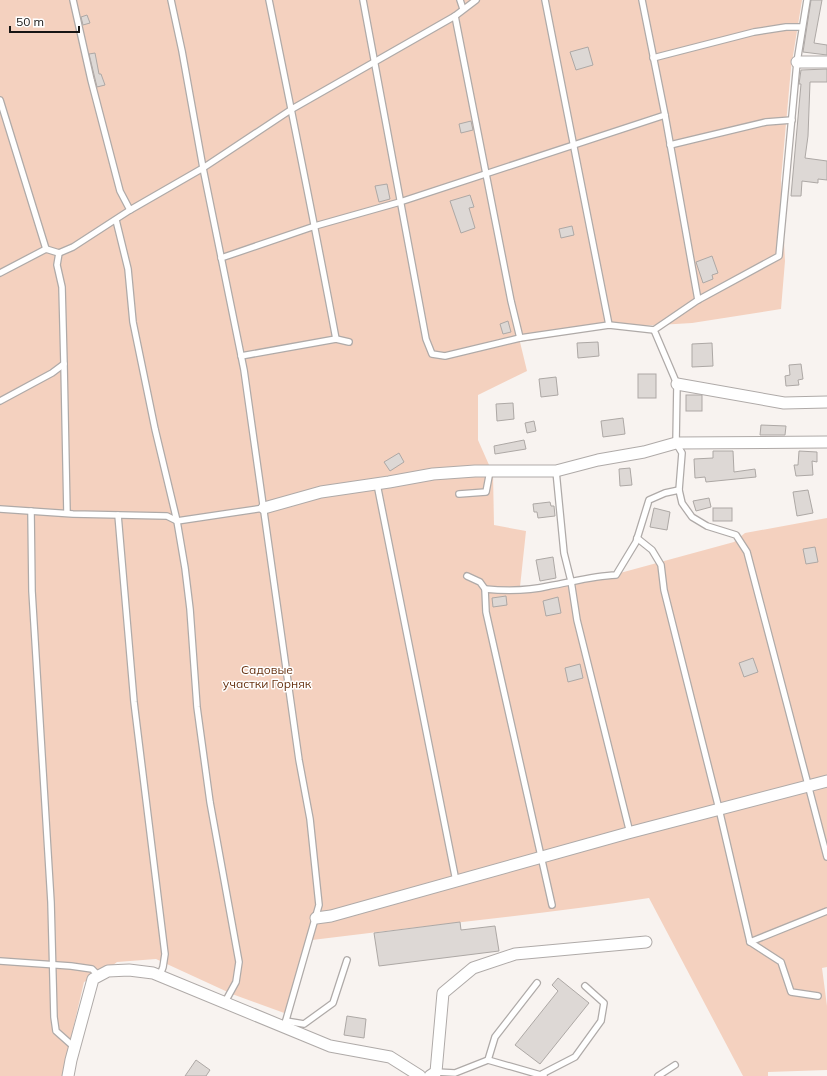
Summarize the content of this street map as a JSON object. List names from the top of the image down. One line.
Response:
{"parks":["Садовые участки Горняк"],"scale_bar":"50 m"}
